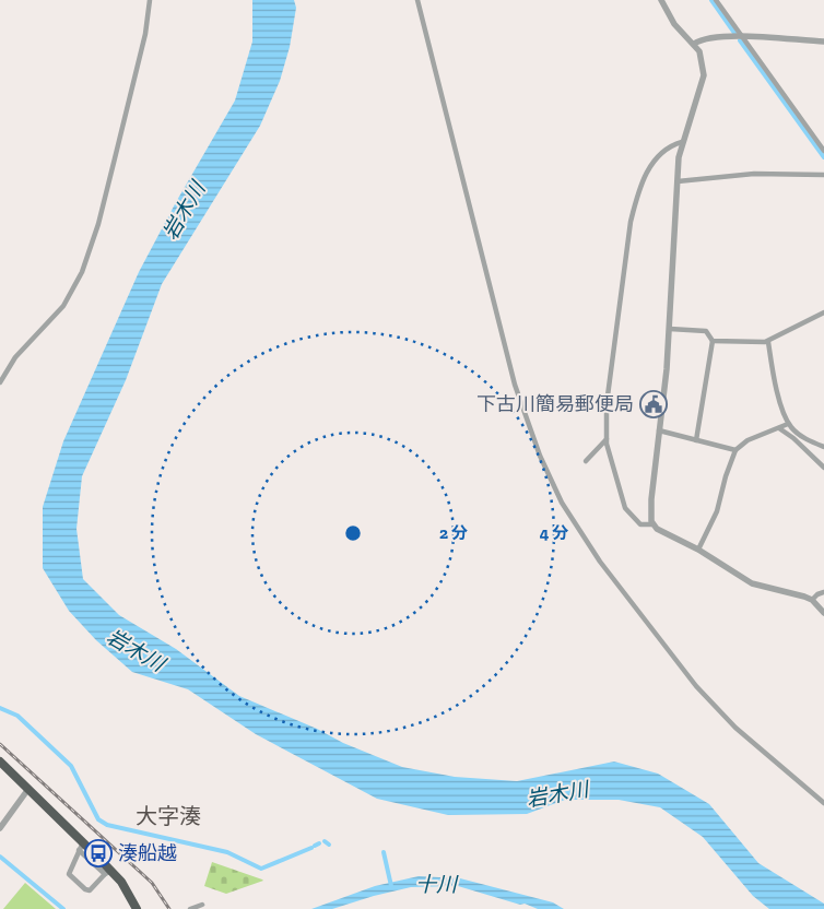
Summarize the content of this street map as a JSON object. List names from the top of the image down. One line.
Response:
{"districts":["大字湊"],"water":["岩木川","十川"],"places":{"public building":["下古川簡易郵便局"],"bus stop":["湊船越"]},"rings":["2 分","4 分"]}
